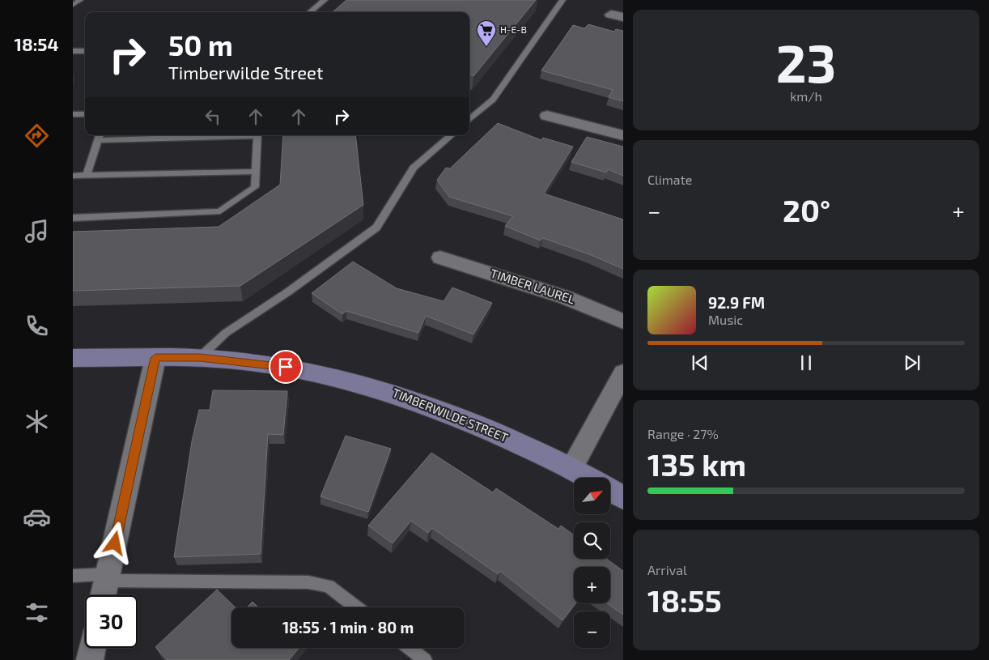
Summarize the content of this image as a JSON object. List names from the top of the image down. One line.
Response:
{"streets":{"street":["TIMBER LAUREL","TIMBERWILDE STREET"]},"places":{"supermarket":["H-E-B"]},"north":"top right","page":{"tabs":"18:54","tile":[["23","km/h"],"Climate",["Range · 27%","135 km"],["Arrival","18:55"]],"turn":["50 m","Timberwilde Street"],"heat":["−","20°","+"],"song":["92.9 FM","Music"],"map_buttons":["+","−"],"limit":"30","trip":"18:55 · 1 min · 80 m"}}
